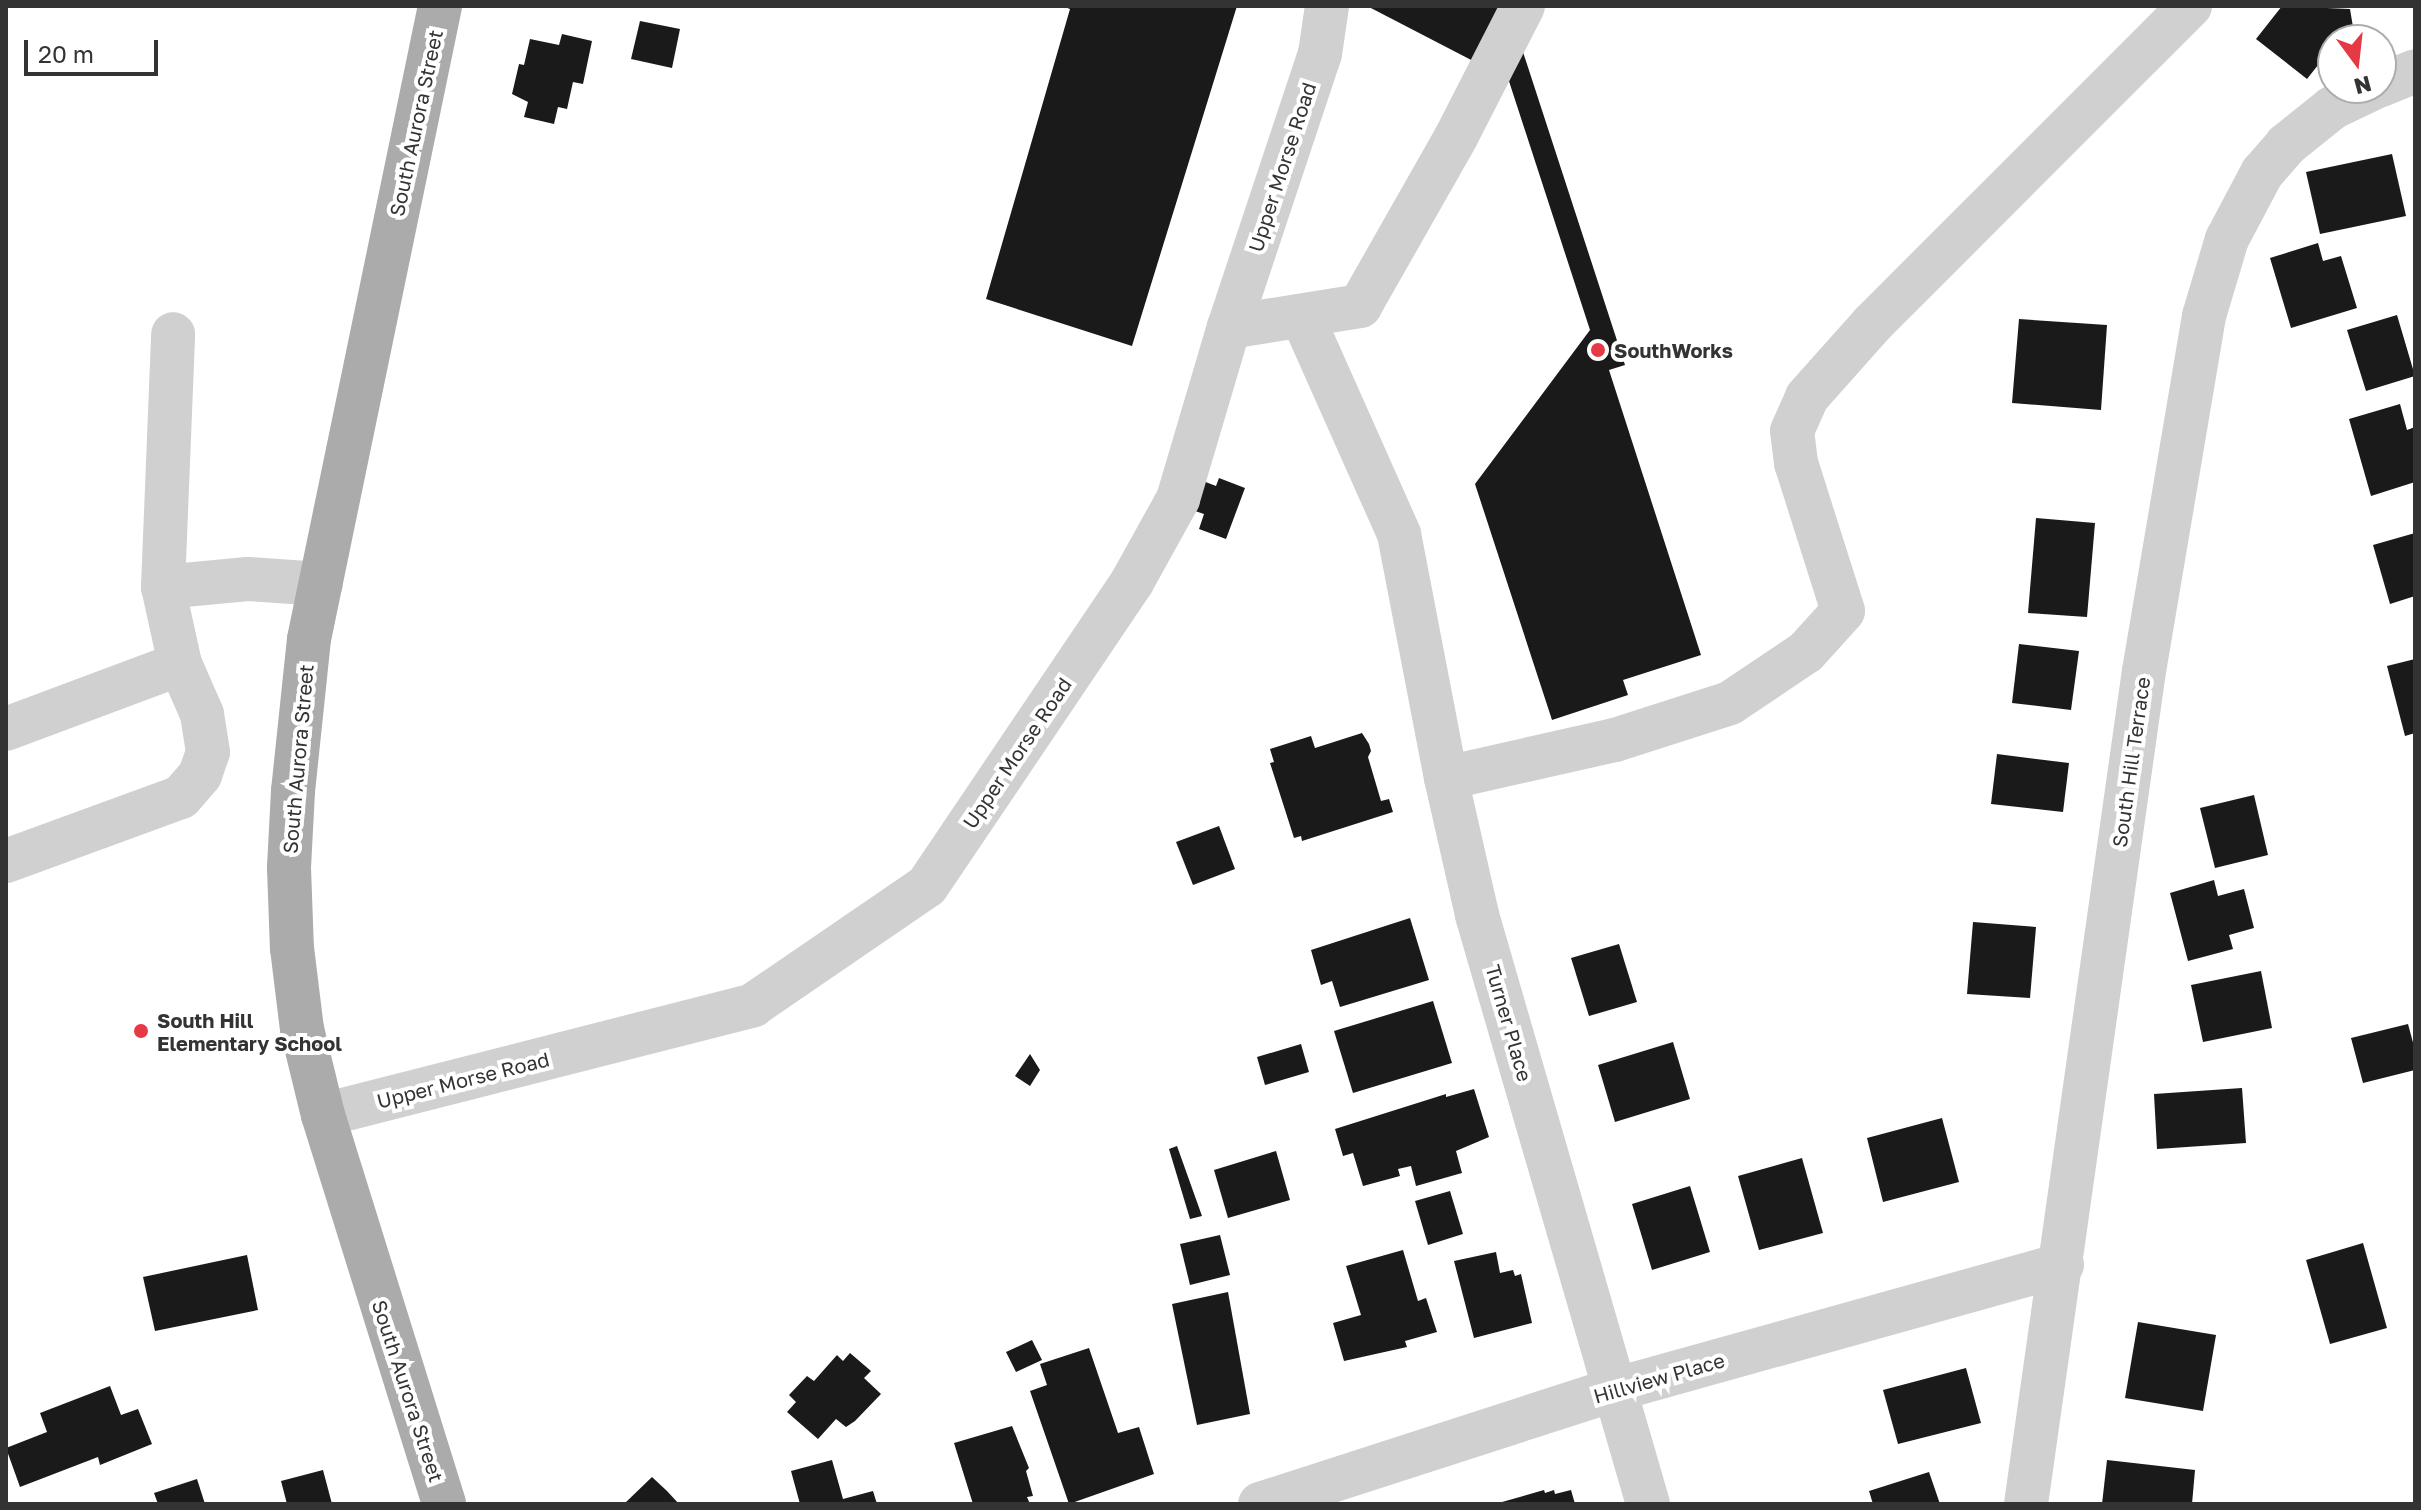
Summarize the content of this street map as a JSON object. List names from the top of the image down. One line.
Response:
{"streets":{"main road":["South Aurora Street"],"street":["Upper Morse Road","South Hill Terrace","Turner Place","Hillview Place"]},"crossings":[["South Aurora Street","Upper Morse Road"],["South Hill Terrace","Hillview Place"],["Turner Place","Hillview Place"]],"places":["SouthWorks","South Hill Elementary School"],"scale_bar":"20 m","north":"bottom"}
